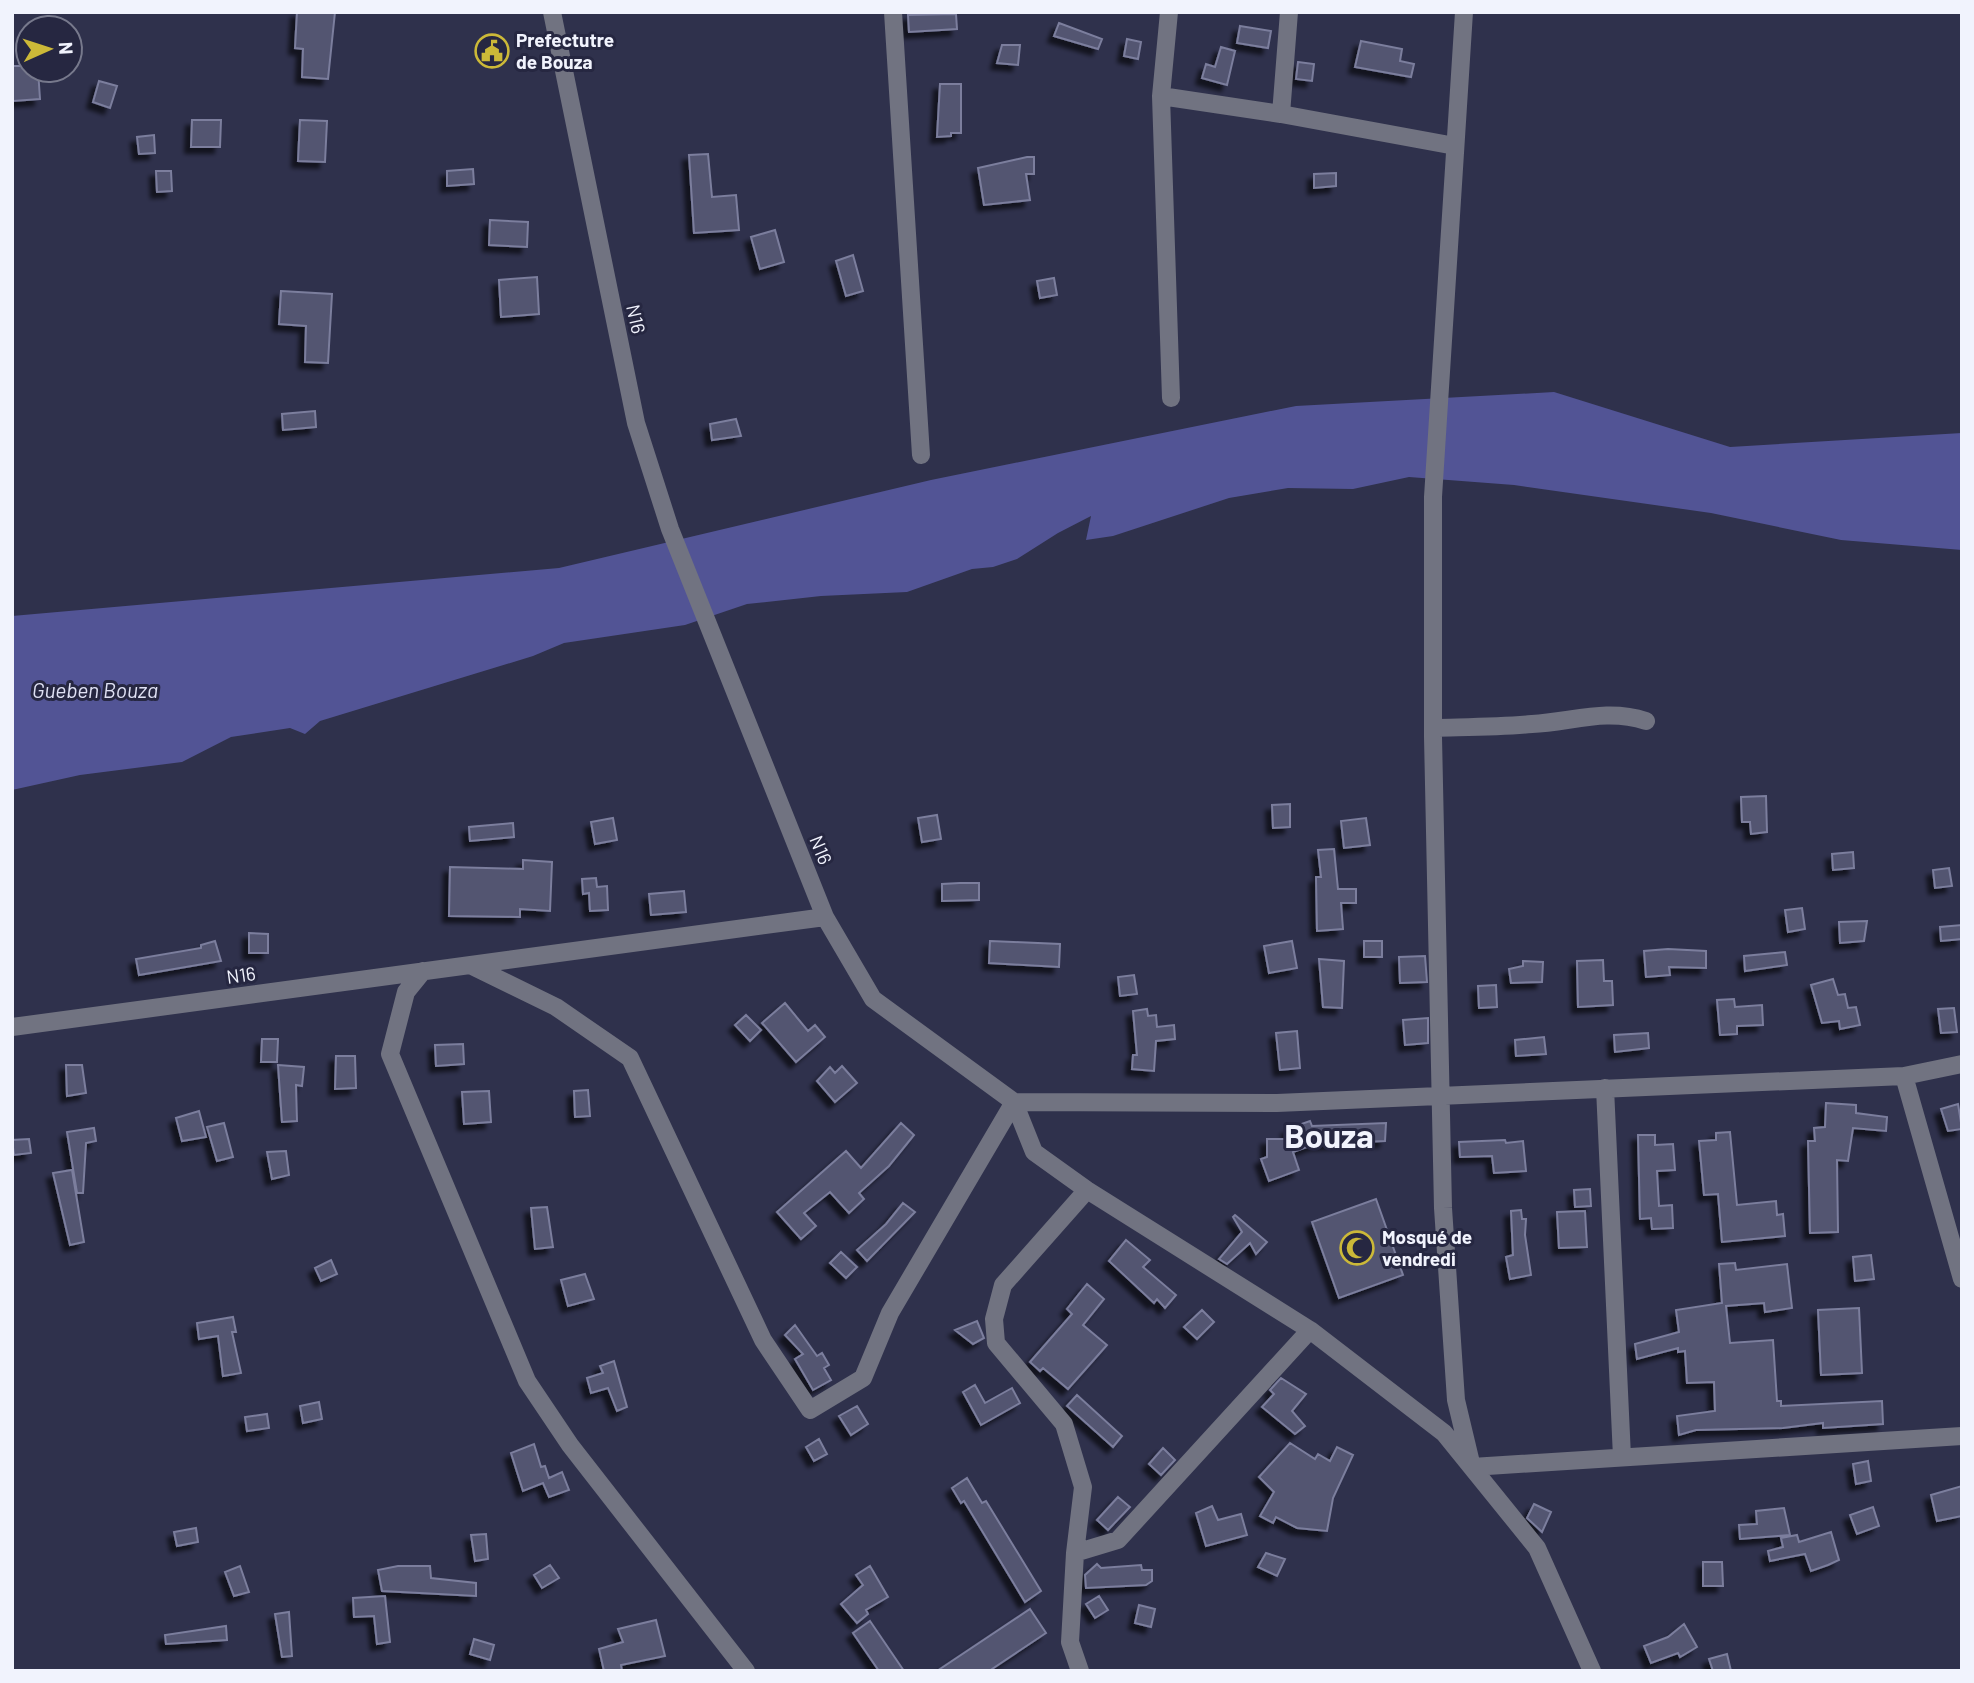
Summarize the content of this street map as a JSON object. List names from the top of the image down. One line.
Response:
{"streets":{"street":["N16"]},"districts":["Bouza"],"water":["Gueben Bouza"],"places":{"public building":["Prefectutre de Bouza"],"mosque":["Mosqué de vendredi"]},"north":"right"}
